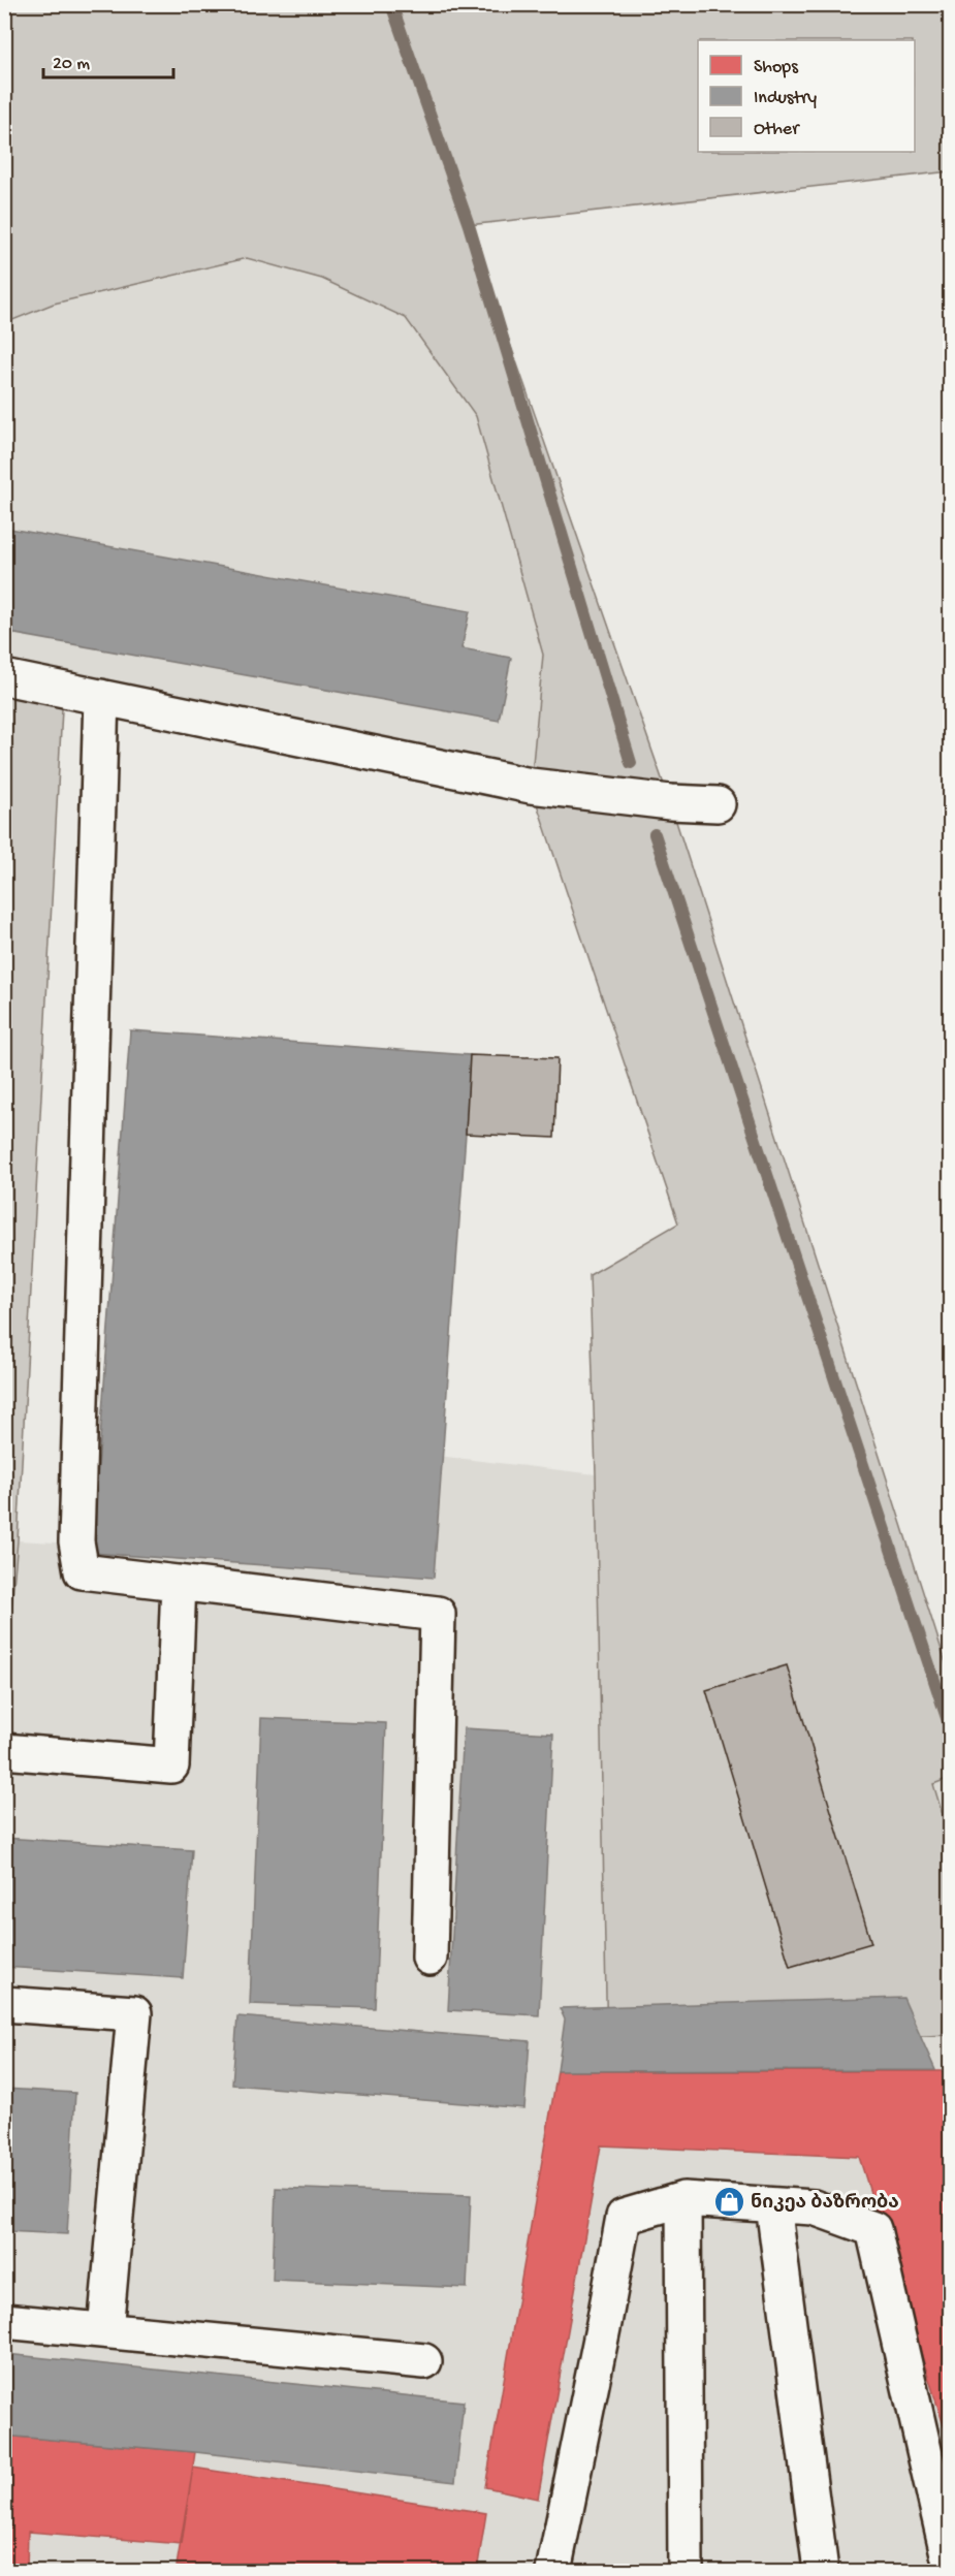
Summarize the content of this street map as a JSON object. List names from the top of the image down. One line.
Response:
{"places":{"shop":["ნიკეა ბაზრობა"]},"legend":["Shops","Industry","Other"],"scale_bar":"20 m"}
